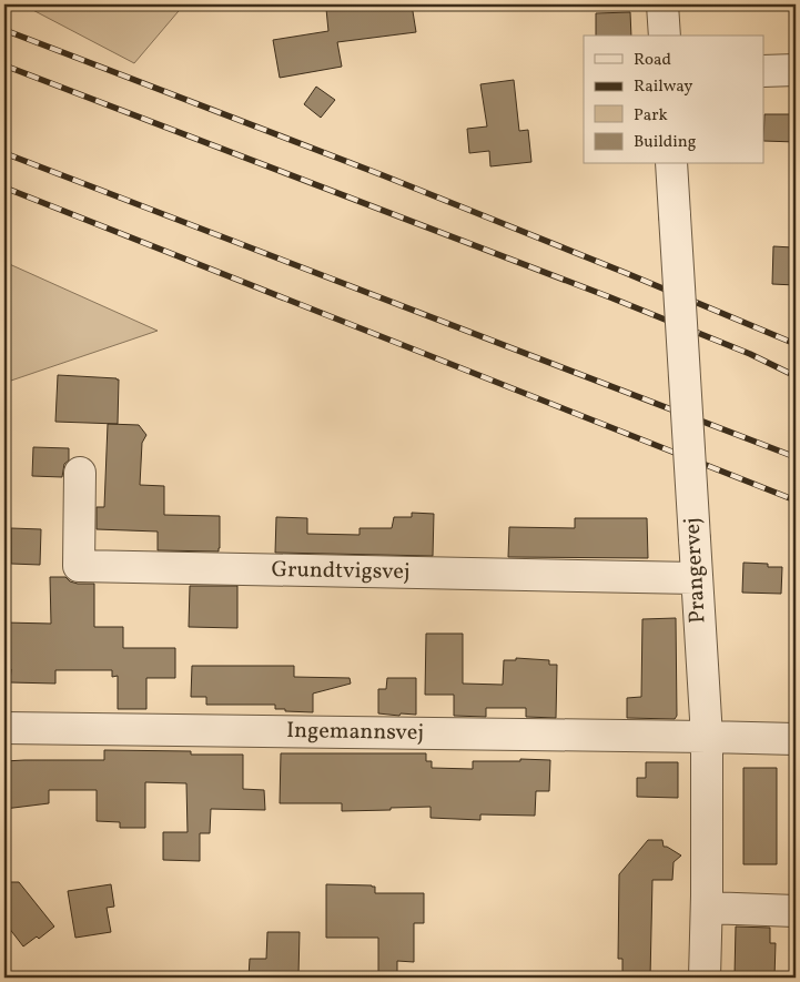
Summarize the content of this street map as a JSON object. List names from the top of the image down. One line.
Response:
{"streets":{"street":["Prangervej","Grundtvigsvej","Ingemannsvej"]},"crossings":[["Prangervej","Grundtvigsvej"],["Prangervej","Ingemannsvej"]],"legend":["Road","Railway","Park","Building"]}
